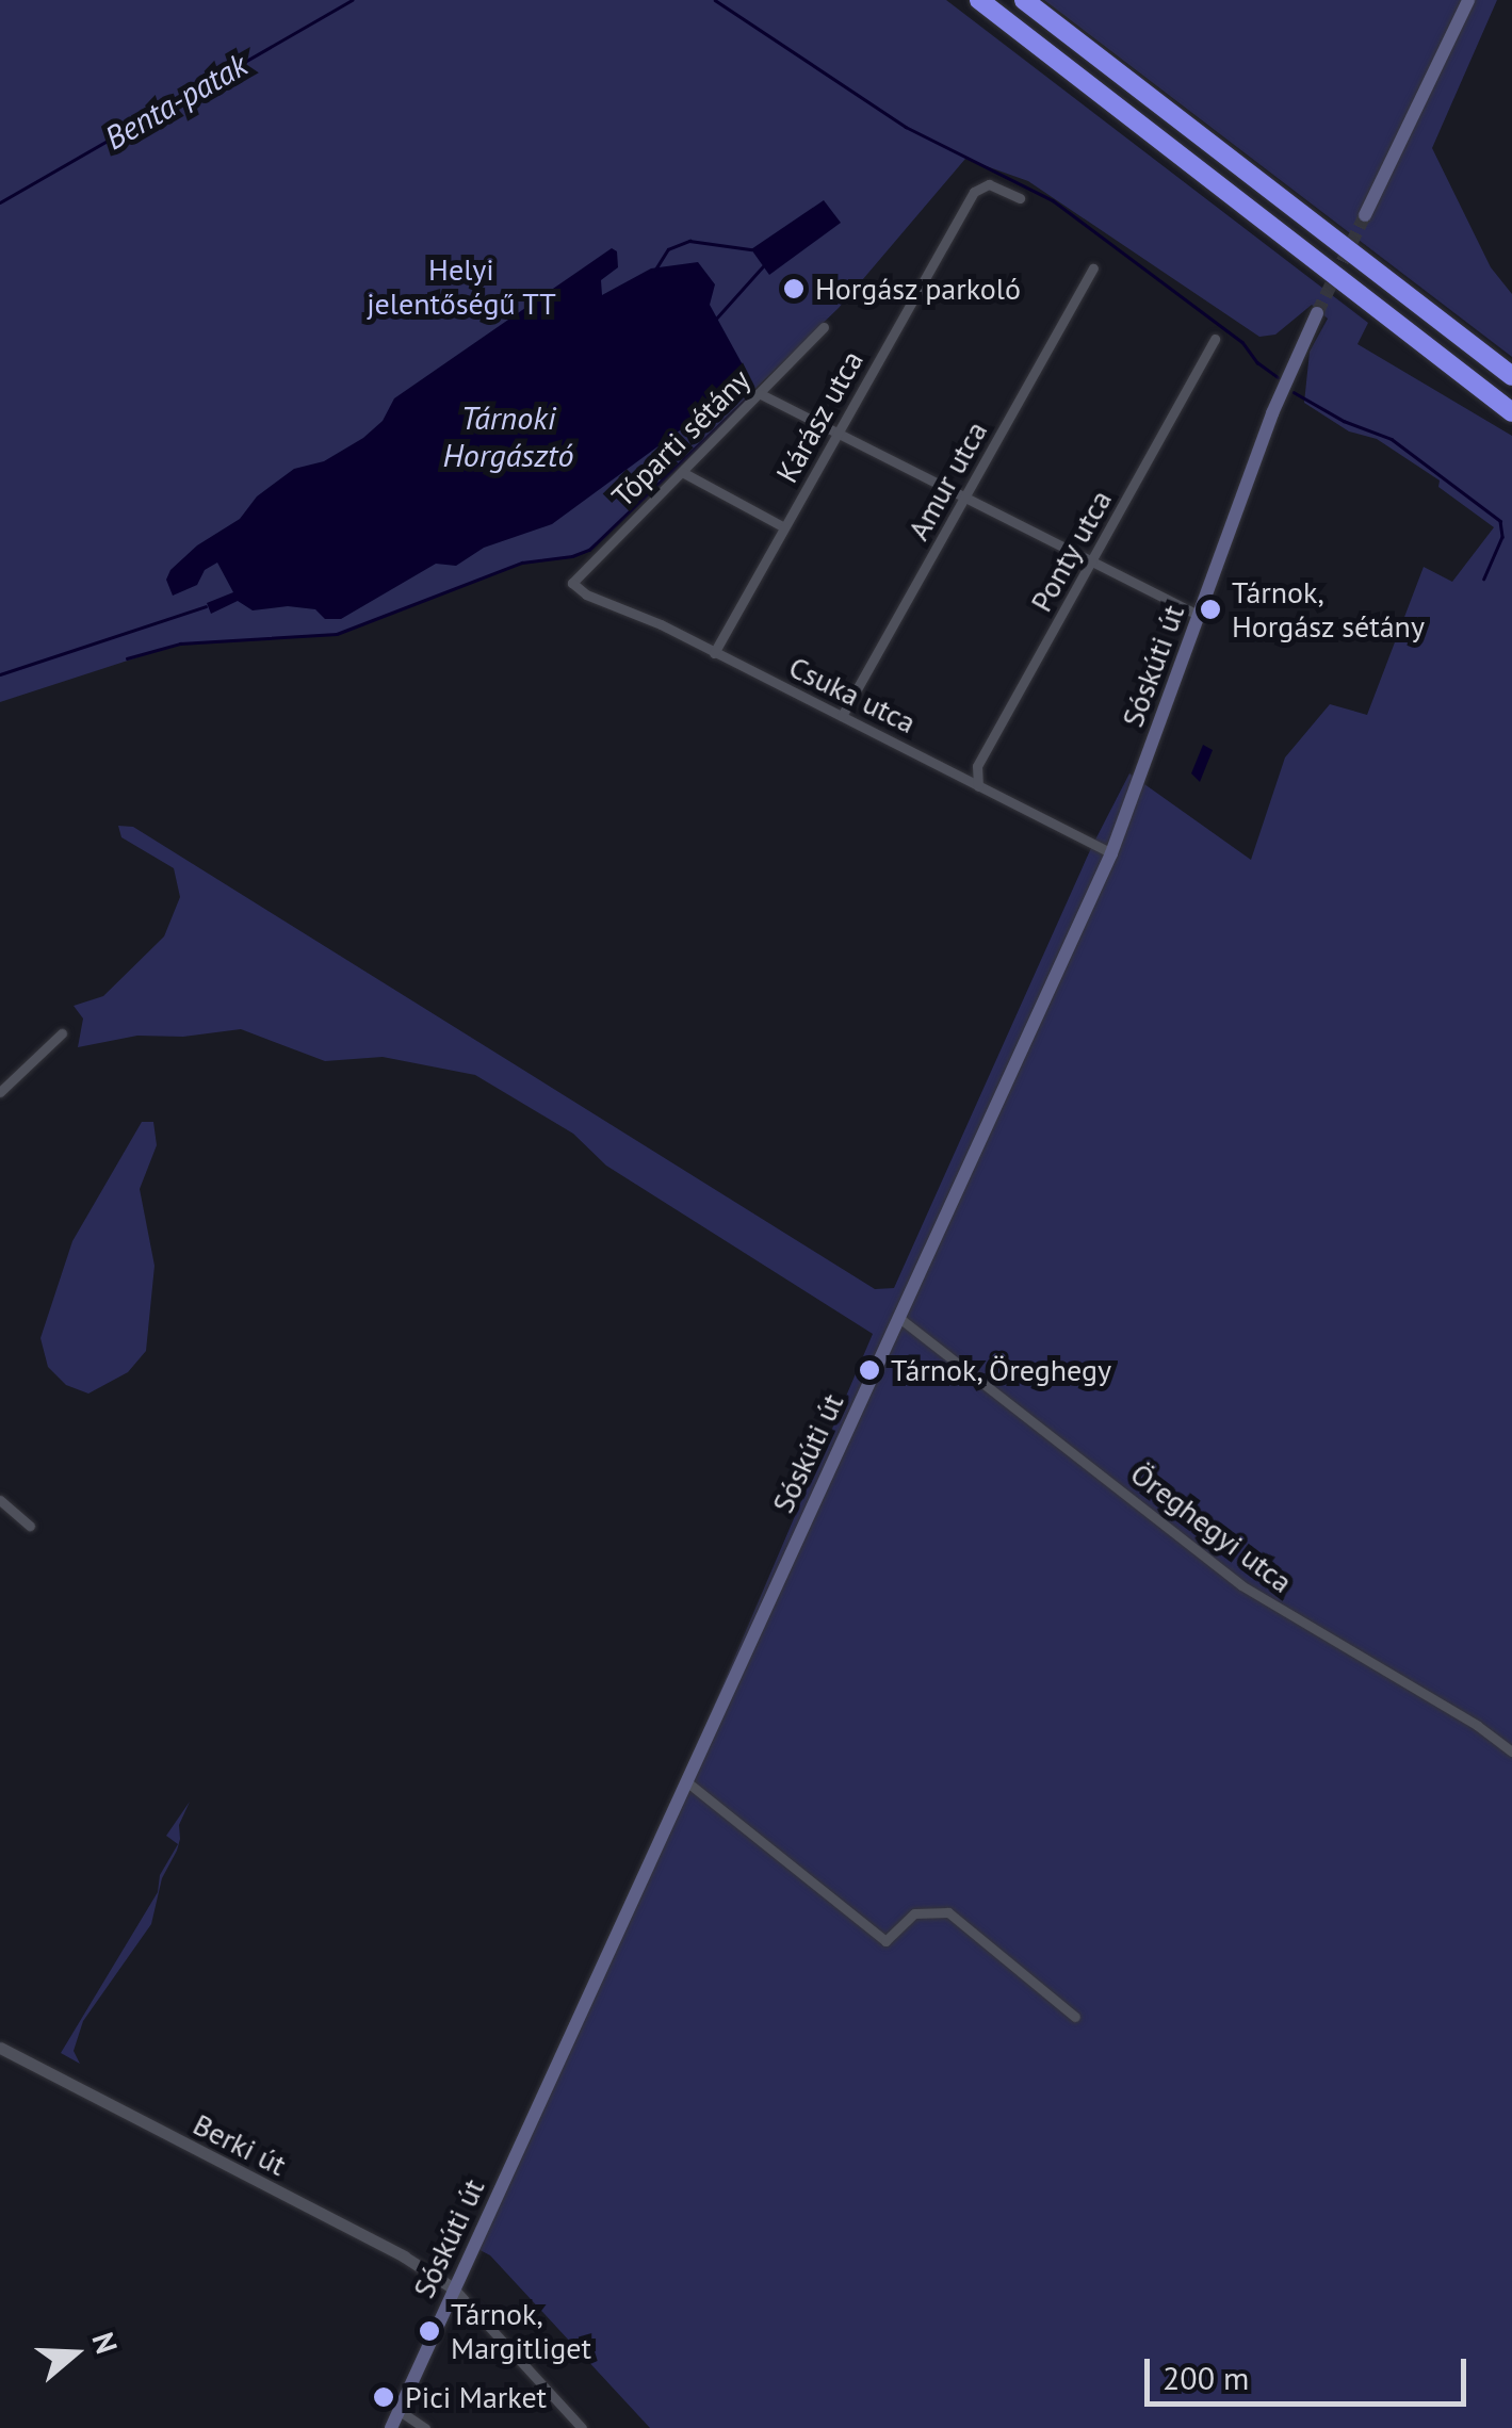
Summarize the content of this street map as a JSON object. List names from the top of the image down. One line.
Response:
{"streets":{"main road":["Sóskúti út"],"street":["Kárász utca","Tóparti sétány","Amur utca","Ponty utca","Csuka utca","Öreghegyi utca","Berki út"]},"crossings":[["Kárász utca","Csuka utca"],["Tóparti sétány","Csuka utca"],["Amur utca","Csuka utca"],["Ponty utca","Csuka utca"],["Sóskúti út","Csuka utca"],["Sóskúti út","Öreghegyi utca"],["Sóskúti út","Berki út"]],"water":["Benta-patak","Tárnoki Horgásztó"],"parks":["Helyi jelentőségű TT"],"places":["Horgász parkoló","Tárnok, Horgász sétány","Tárnok, Öreghegy","Tárnok, Margitliget","Pici Market"],"scale_bar":"200 m","north":"right"}
